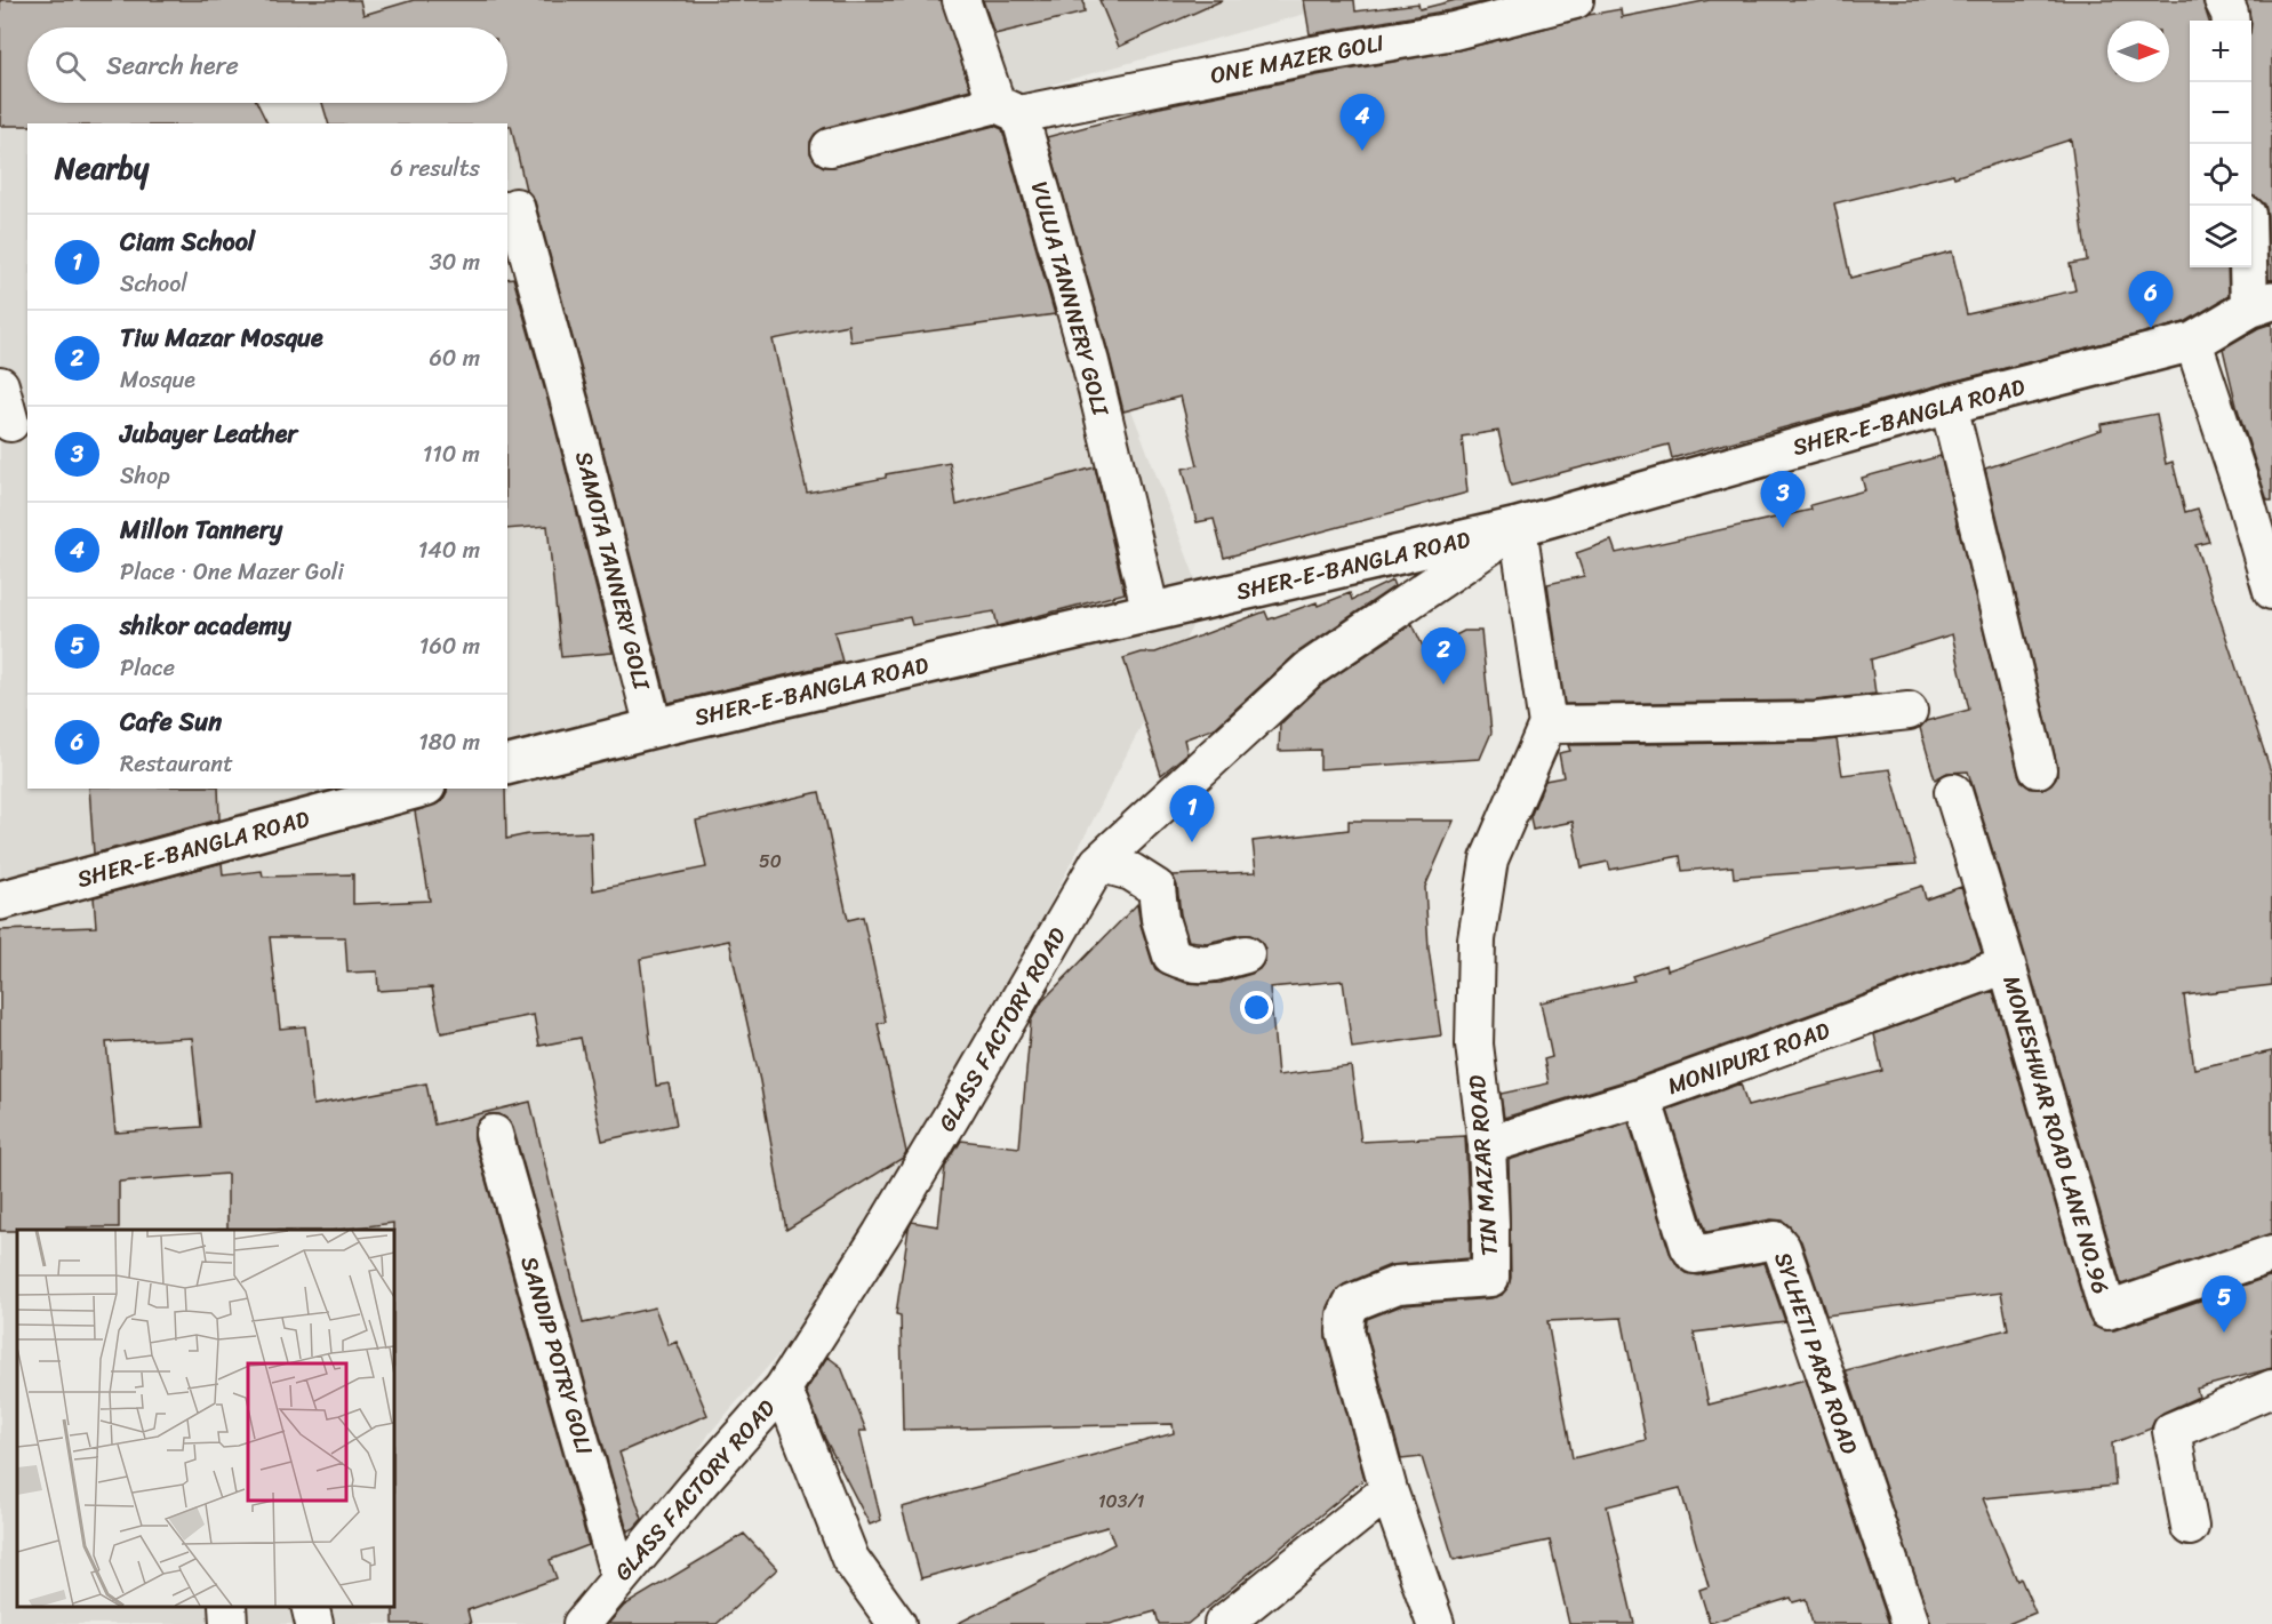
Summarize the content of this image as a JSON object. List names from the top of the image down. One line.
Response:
{"streets":{"street":["ONE MAZER GOLI","VULUA TANNNERY GOLI","SHER-E-BANGLA ROAD","SAMOTA TANNERY GOLI","GLASS FACTORY ROAD","MONIPURI ROAD","MONESHWAR ROAD LANE NO.96","TIN MAZAR ROAD","SYLHETI PARA ROAD","SANDIP POTRY GOLI"]},"crossings":[["ONE MAZER GOLI","VULUA TANNNERY GOLI"],["VULUA TANNNERY GOLI","SHER-E-BANGLA ROAD"],["SHER-E-BANGLA ROAD","SAMOTA TANNERY GOLI"],["SHER-E-BANGLA ROAD","GLASS FACTORY ROAD"],["GLASS FACTORY ROAD","SANDIP POTRY GOLI"],["MONIPURI ROAD","MONESHWAR ROAD LANE NO.96"],["MONIPURI ROAD","TIN MAZAR ROAD"],["MONIPURI ROAD","SYLHETI PARA ROAD"]],"house_numbers":["50","103/1"],"north":"right","page":{"map_buttons":["+","−"],"search":"Search here","pins":["4","6","3","2","1","5"],"heading":["Nearby","6 results"],"list":[{"mark":"1","name":"Ciam School","note":"School","value":"30 m"},{"mark":"2","name":"Tiw Mazar Mosque","note":"Mosque","value":"60 m"},{"mark":"3","name":"Jubayer Leather","note":"Shop","value":"110 m"},{"mark":"4","name":"Millon Tannery","note":"Place · One Mazer Goli","value":"140 m"},{"mark":"5","name":"shikor academy","note":"Place","value":"160 m"},{"mark":"6","name":"Cafe Sun","note":"Restaurant","value":"180 m"}]}}
